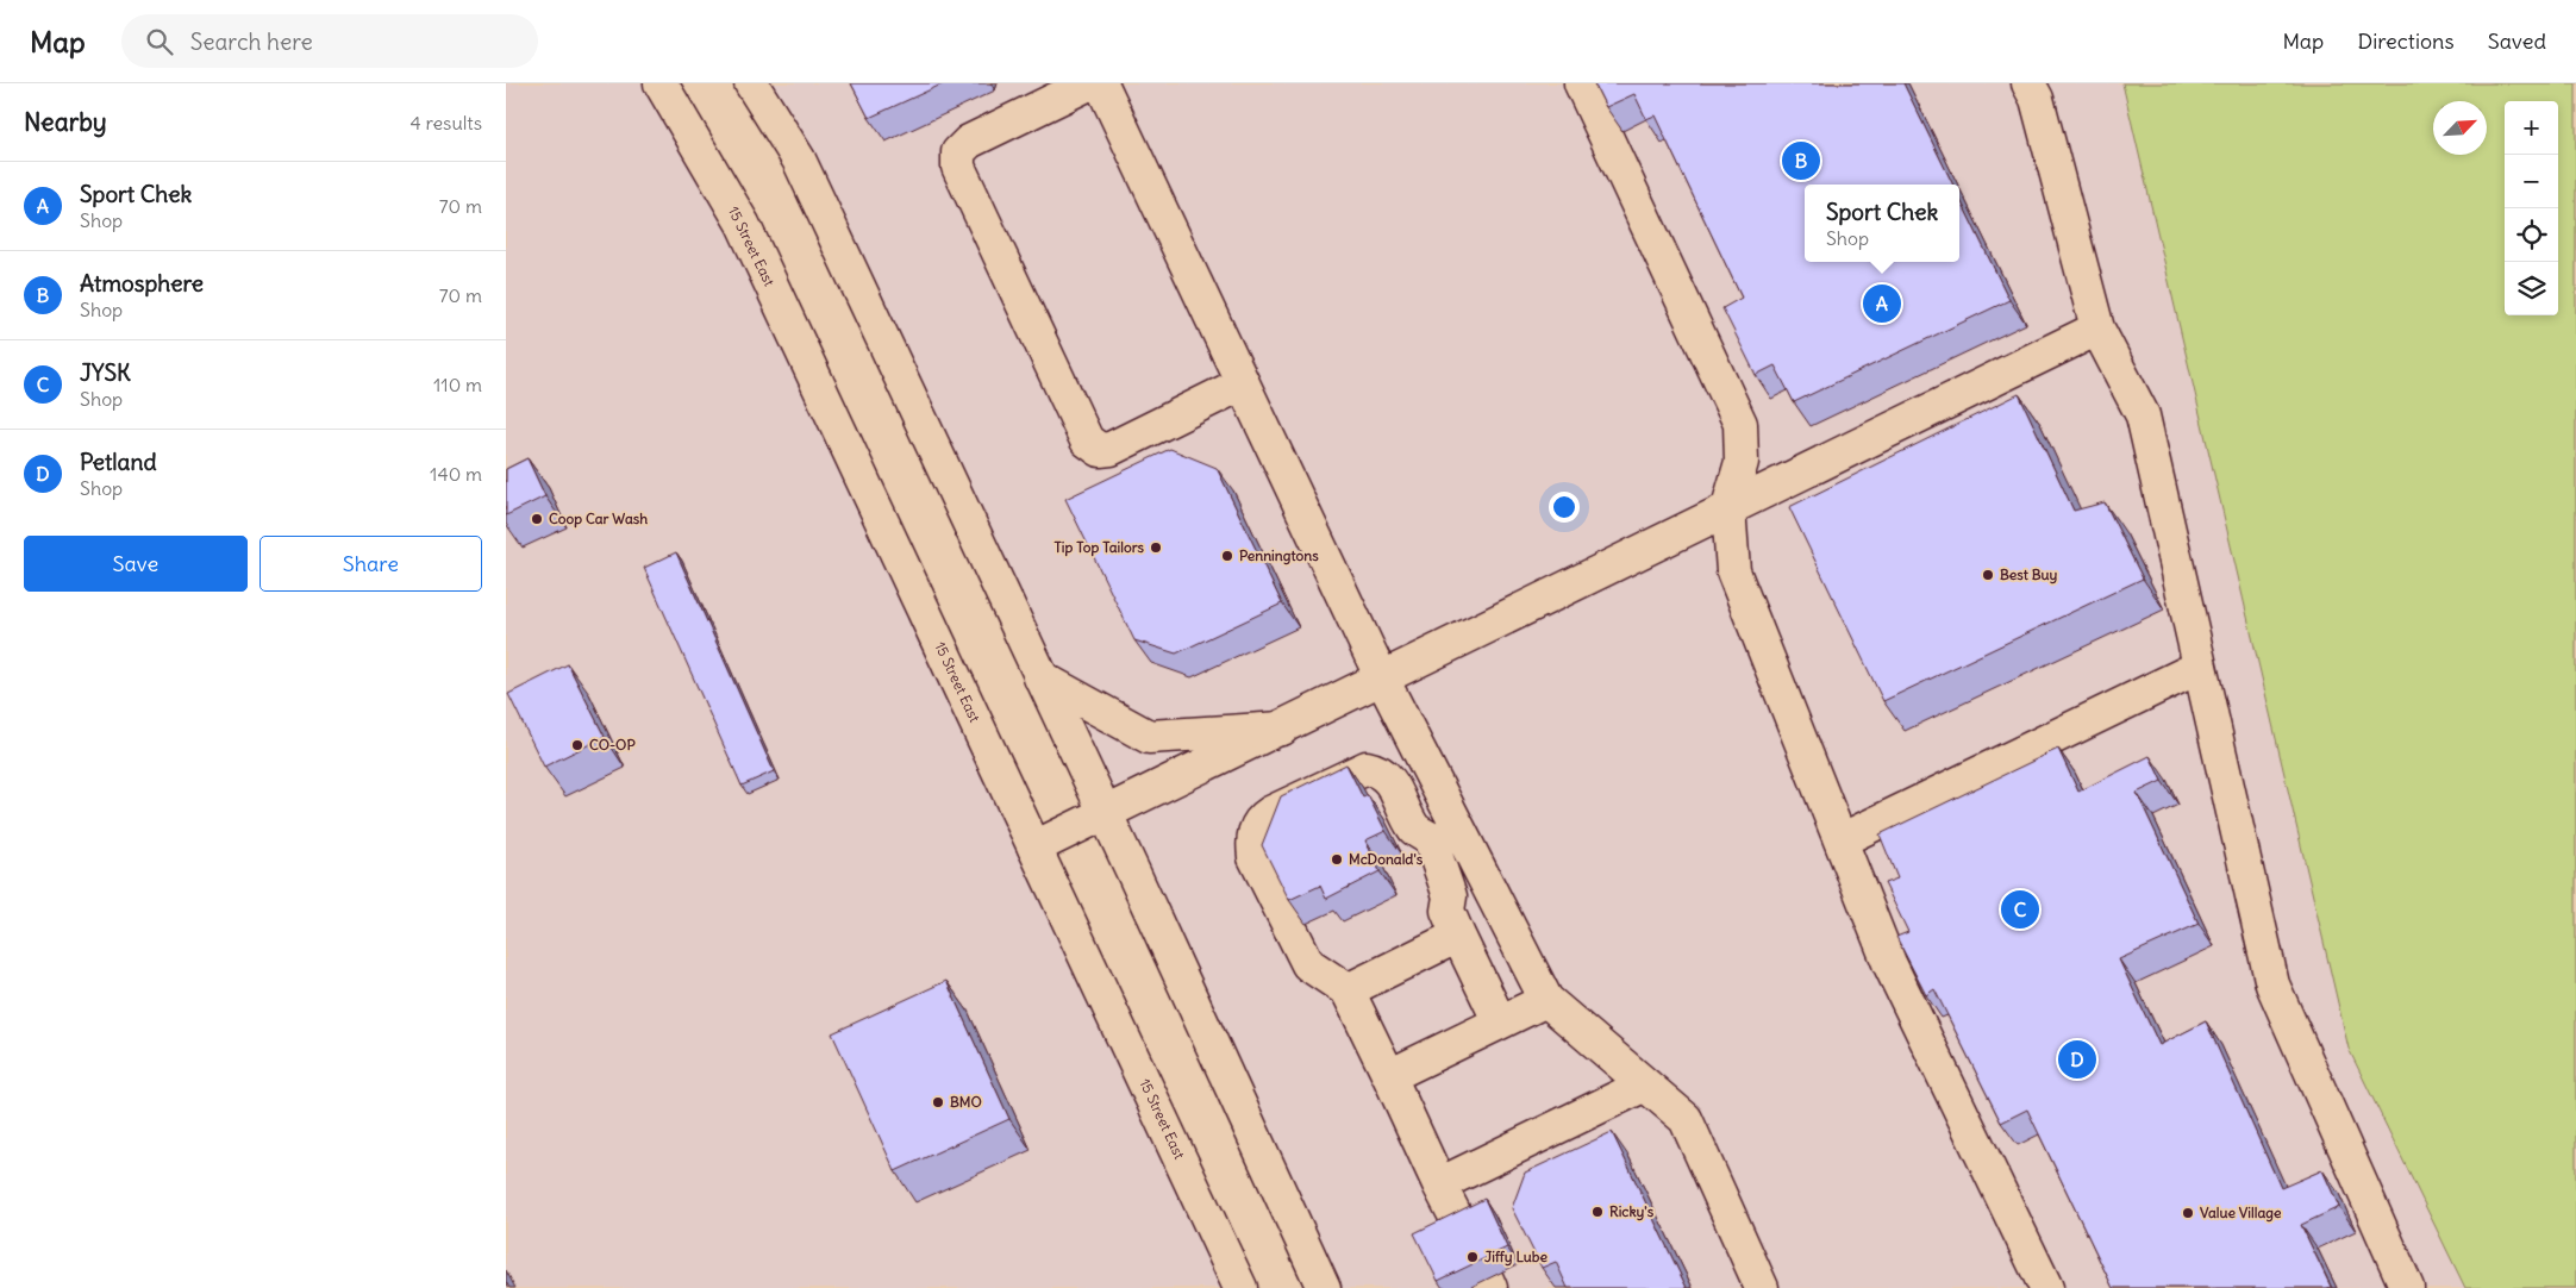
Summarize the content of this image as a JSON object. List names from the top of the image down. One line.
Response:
{"streets":{"main road":["15 Street East"]},"places":["Coop Car Wash","Tip Top Tailors","Penningtons","Best Buy","CO-OP","McDonald's","BMO","Ricky's","Value Village","Jiffy Lube"],"north":"top right","page":{"header":"Map","search":"Search here","nav":["Map","Directions","Saved"],"heading":["Nearby","4 results"],"map_buttons":["+","−"],"pins":["B","A","C","D"],"list":[{"mark":"A","name":"Sport Chek","note":"Shop","value":"70 m"},{"mark":"B","name":"Atmosphere","note":"Shop","value":"70 m"},{"mark":"C","name":"JYSK","note":"Shop","value":"110 m"},{"mark":"D","name":"Petland","note":"Shop","value":"140 m"}],"popup":["Sport Chek","Shop"],"buttons":["Save","Share"]}}
